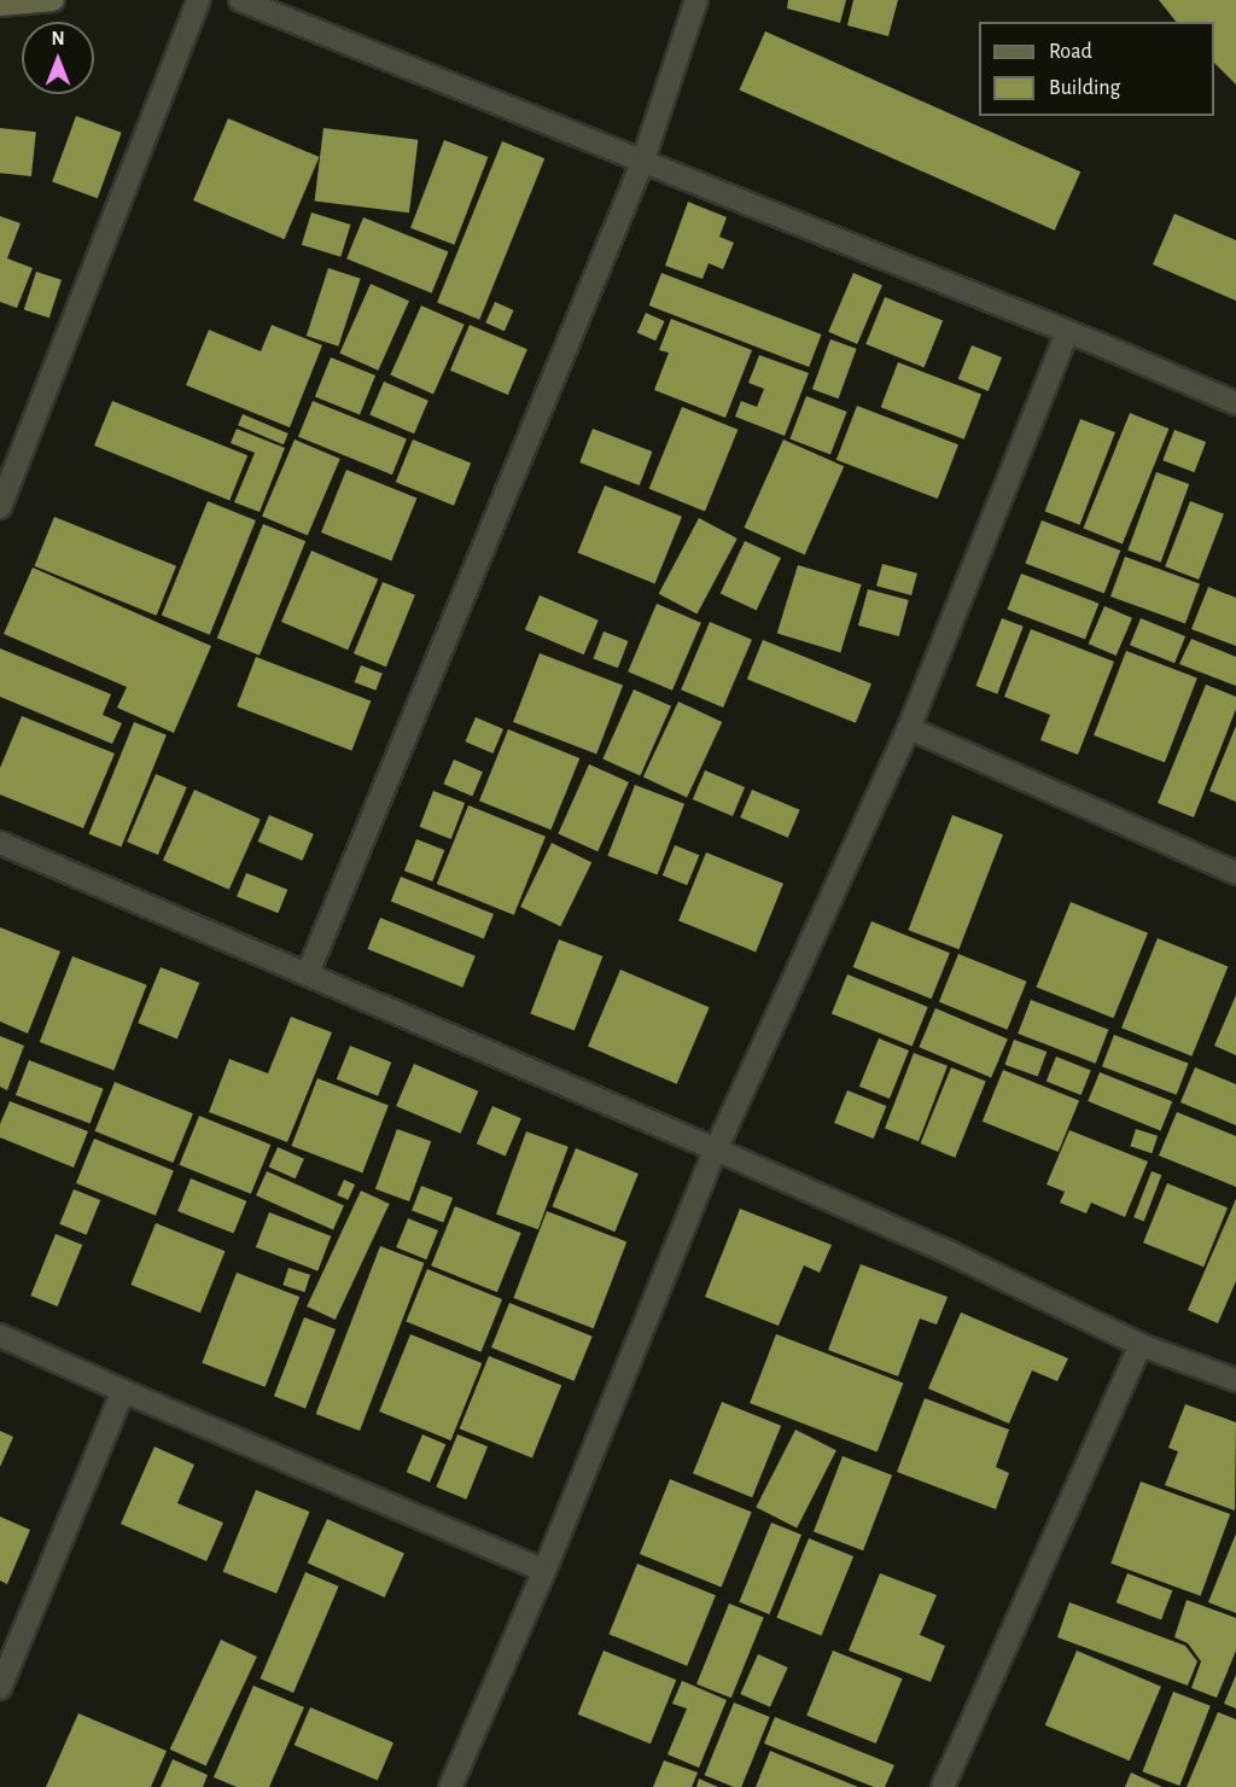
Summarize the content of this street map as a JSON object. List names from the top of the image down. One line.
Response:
{"legend":["Road","Building"],"north":"top"}
